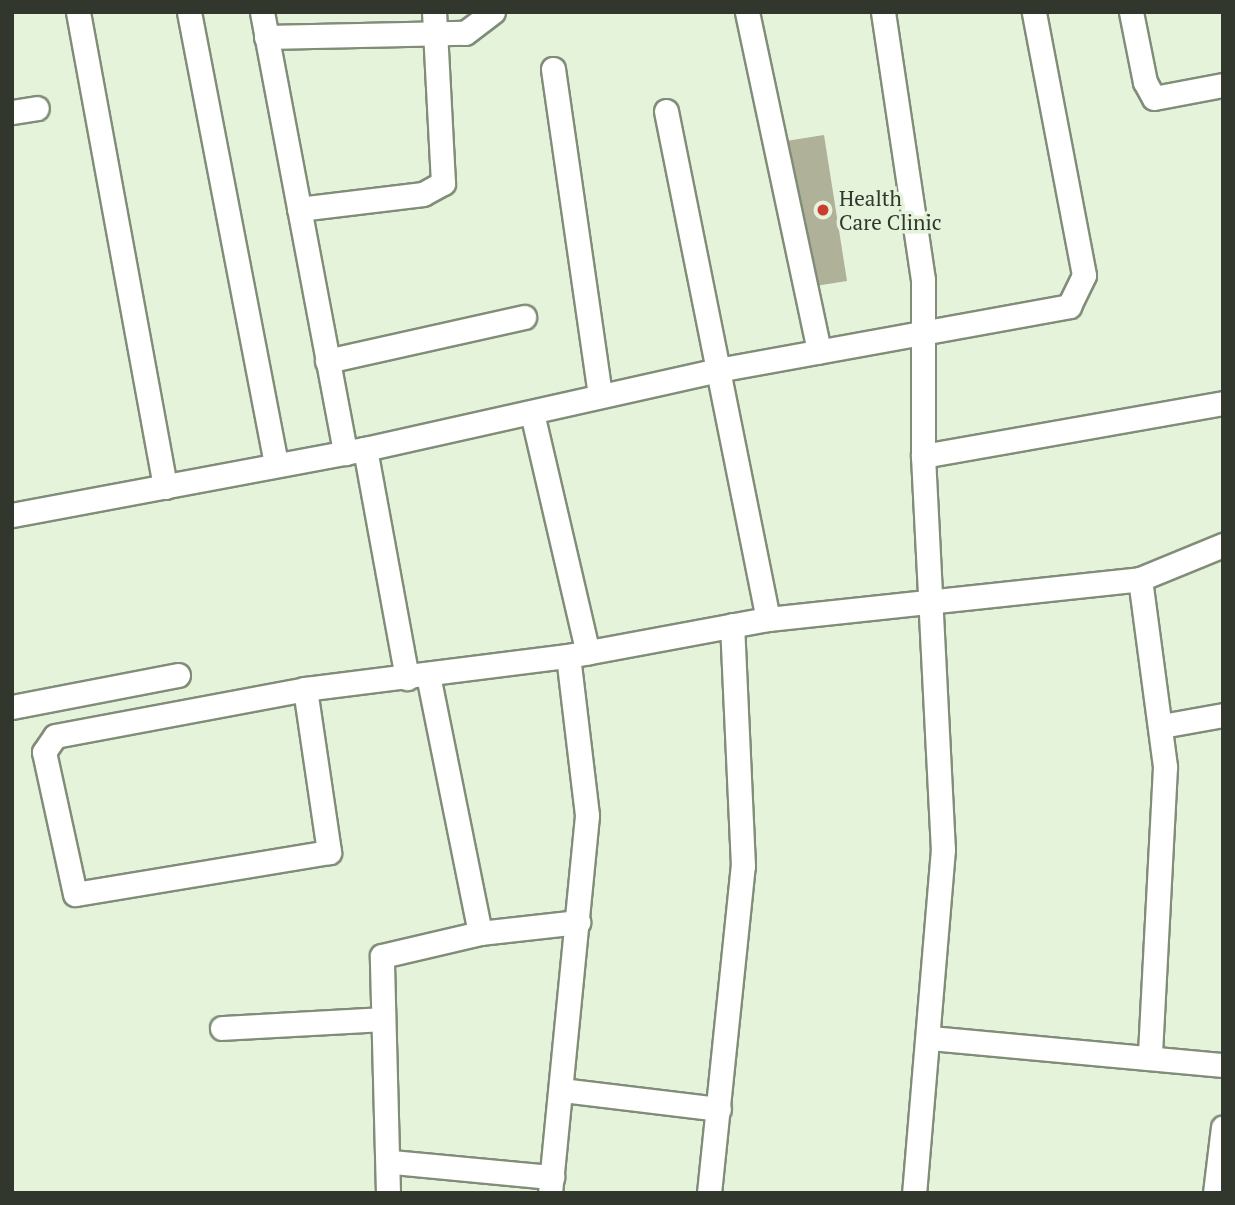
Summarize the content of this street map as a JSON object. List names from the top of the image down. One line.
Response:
{"places":["Health Care Clinic"]}
